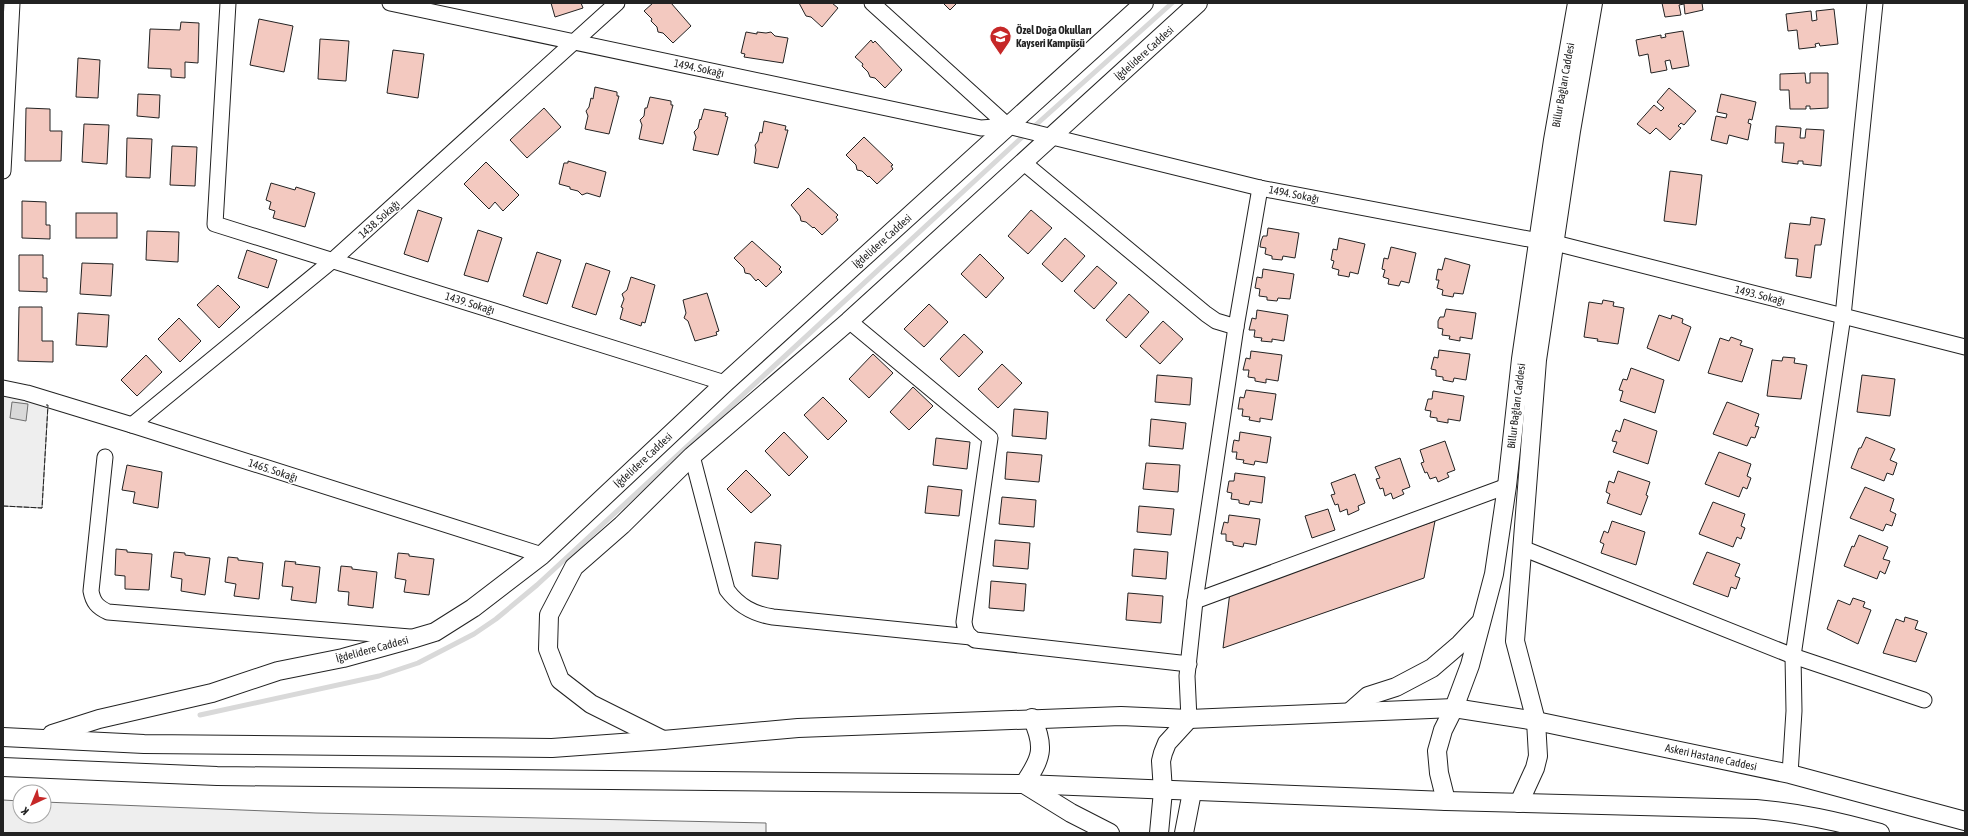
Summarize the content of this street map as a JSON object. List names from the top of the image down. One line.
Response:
{"streets":{"street":["İğdelidere Caddesi","1494. Sokağı","Billur Bağları Caddesi","1438. Sokağı","1493. Sokağı","1439. Sokağı","1465. Sokağı","Askeri Hastane Caddesi"]},"crossings":[["İğdelidere Caddesi","1494. Sokağı"],["İğdelidere Caddesi","1439. Sokağı"],["İğdelidere Caddesi","1465. Sokağı"],["İğdelidere Caddesi","Askeri Hastane Caddesi"],["1494. Sokağı","Billur Bağları Caddesi"],["1494. Sokağı","1438. Sokağı"],["1494. Sokağı","1493. Sokağı"],["Billur Bağları Caddesi","1493. Sokağı"],["Billur Bağları Caddesi","Askeri Hastane Caddesi"],["1438. Sokağı","1439. Sokağı"],["1438. Sokağı","1465. Sokağı"]],"places":{"school or university":["Özel Doğa Okulları Kayseri Kampüsü"]},"north":"bottom left"}
